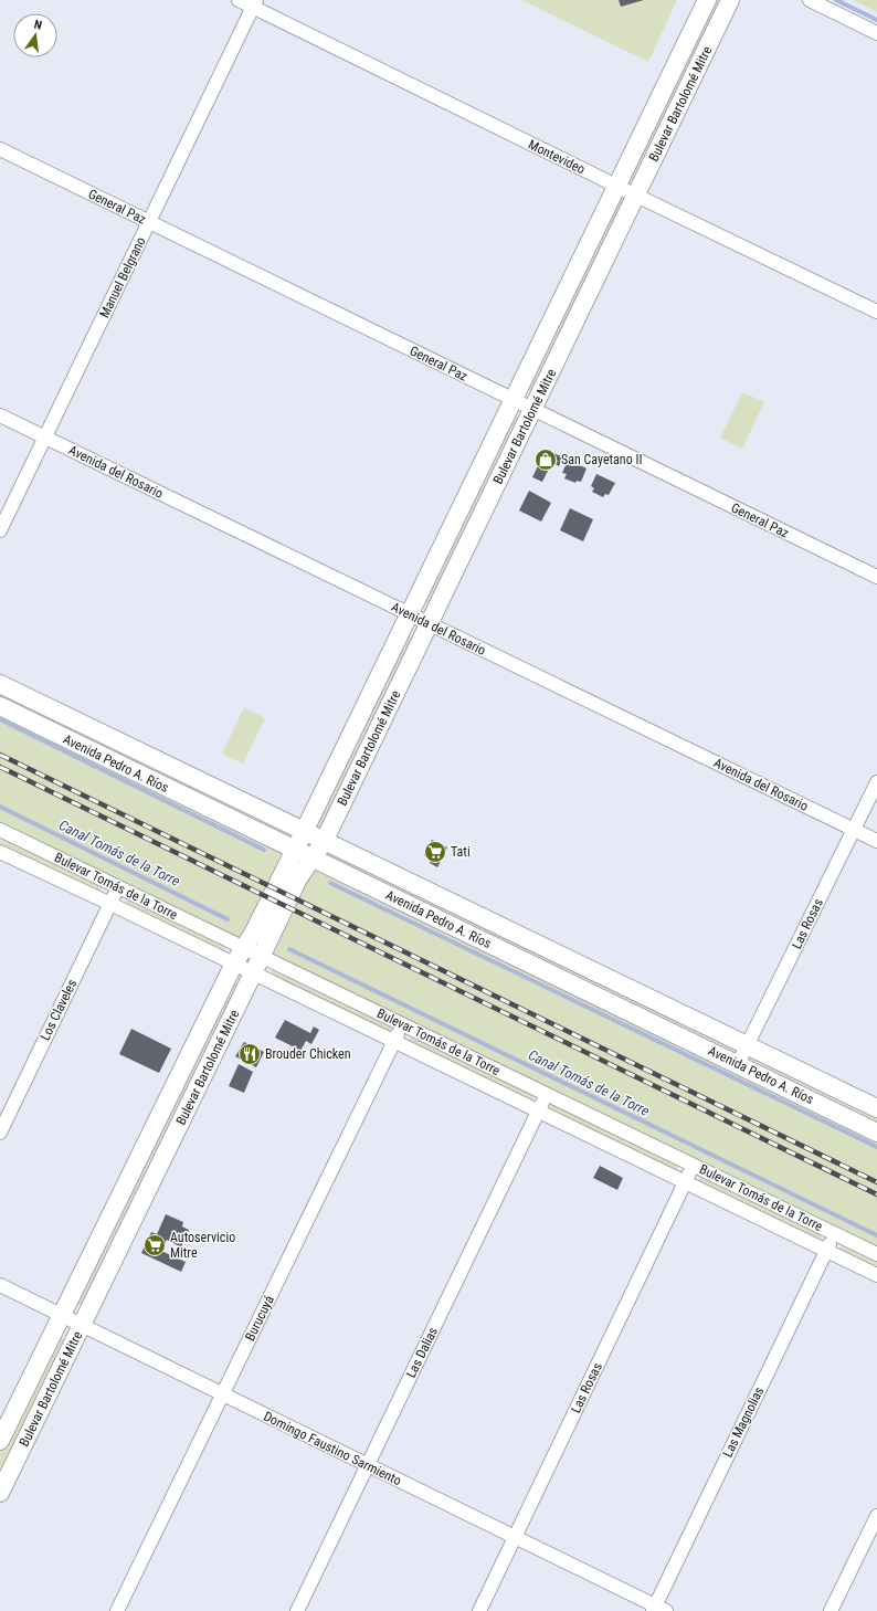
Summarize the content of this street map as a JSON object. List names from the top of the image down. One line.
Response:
{"streets":{"main road":["Bulevar Bartolomé Mitre","Avenida Pedro A. Ríos"],"street":["Montevideo","General Paz","Manuel Belgrano","Avenida del Rosario","Bulevar Tomás de la Torre","Las Rosas","Los Claveles","Burucuyá","Las Dalias","Las Magnolias","Domingo Faustino Sarmiento"]},"crossings":[["Bulevar Bartolomé Mitre","Montevideo"],["Bulevar Bartolomé Mitre","General Paz"],["Bulevar Bartolomé Mitre","Avenida del Rosario"],["Bulevar Bartolomé Mitre","Avenida Pedro A. Ríos"],["Bulevar Bartolomé Mitre","Bulevar Tomás de la Torre"],["Bulevar Bartolomé Mitre","Domingo Faustino Sarmiento"],["Montevideo","Manuel Belgrano"],["General Paz","Manuel Belgrano"],["Manuel Belgrano","Avenida del Rosario"],["Avenida del Rosario","Las Rosas"],["Avenida Pedro A. Ríos","Las Rosas"],["Bulevar Tomás de la Torre","Las Rosas"],["Bulevar Tomás de la Torre","Los Claveles"],["Bulevar Tomás de la Torre","Burucuyá"],["Bulevar Tomás de la Torre","Las Dalias"],["Bulevar Tomás de la Torre","Las Magnolias"],["Las Rosas","Domingo Faustino Sarmiento"],["Burucuyá","Domingo Faustino Sarmiento"],["Las Dalias","Domingo Faustino Sarmiento"],["Las Magnolias","Domingo Faustino Sarmiento"]],"water":["Canal Tomás de la Torre"],"places":{"shop":["San Cayetano II"],"supermarket":["Tati","Autoservicio Mitre"],"restaurant":["Brouder Chicken"]},"north":"top"}
